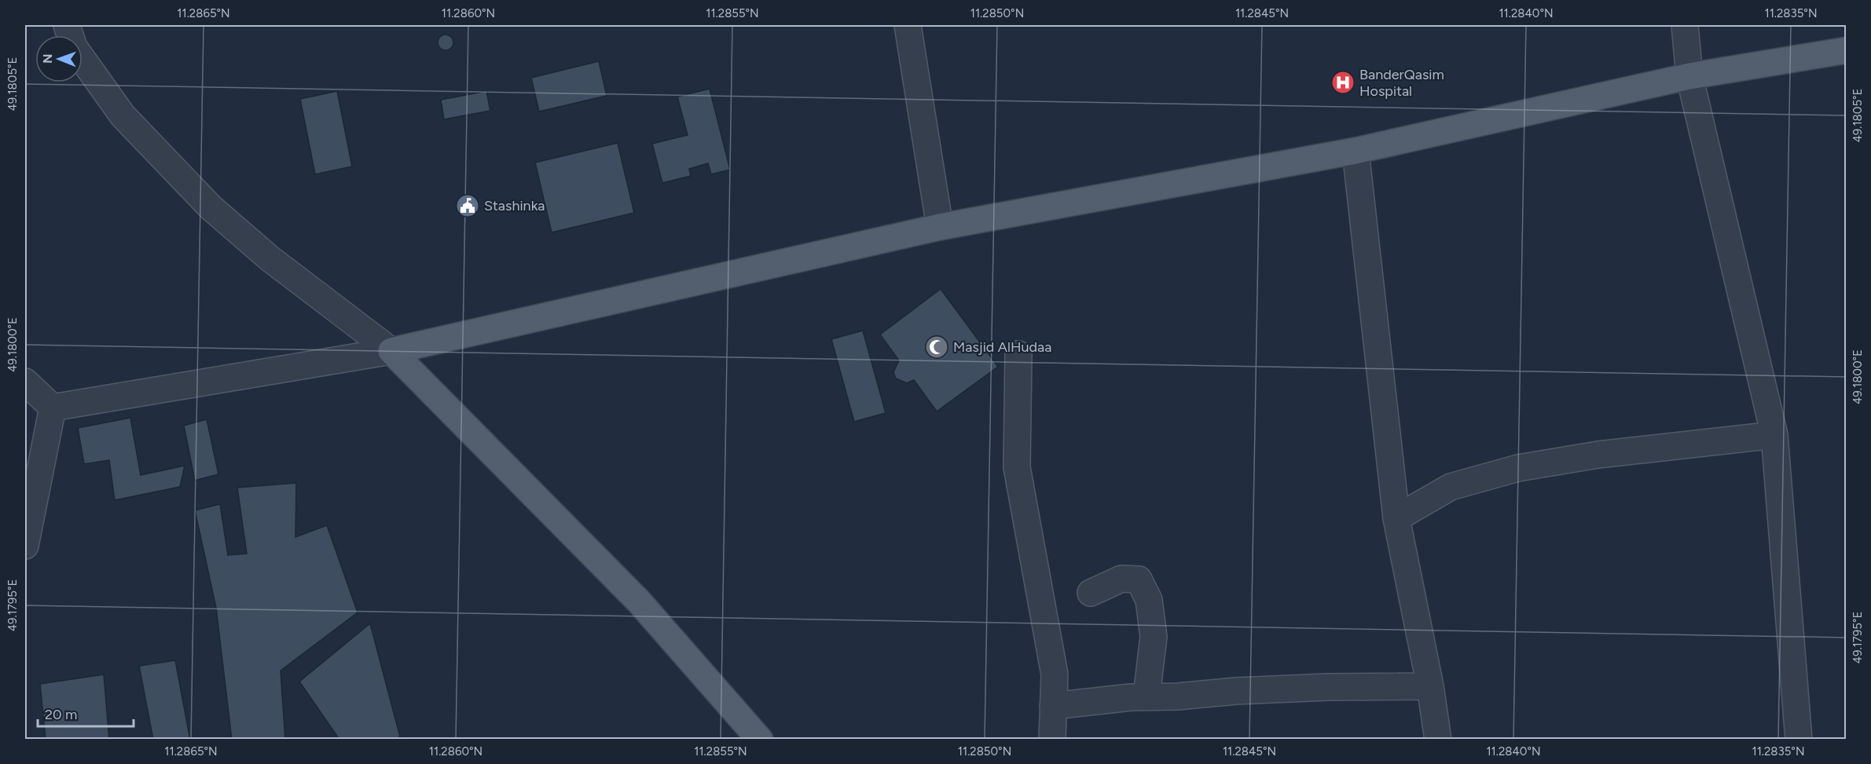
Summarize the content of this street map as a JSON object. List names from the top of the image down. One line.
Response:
{"places":{"hospital":["BanderQasim Hospital"],"public building":["Stashinka"],"mosque":["Masjid AlHudaa"]},"scale_bar":"20 m","north":"left","coordinates":["11.2865°N","11.2860°N","11.2855°N","11.2850°N","11.2845°N","11.2840°N","11.2835°N","49.1805°E","49.1800°E","49.1795°E"]}
